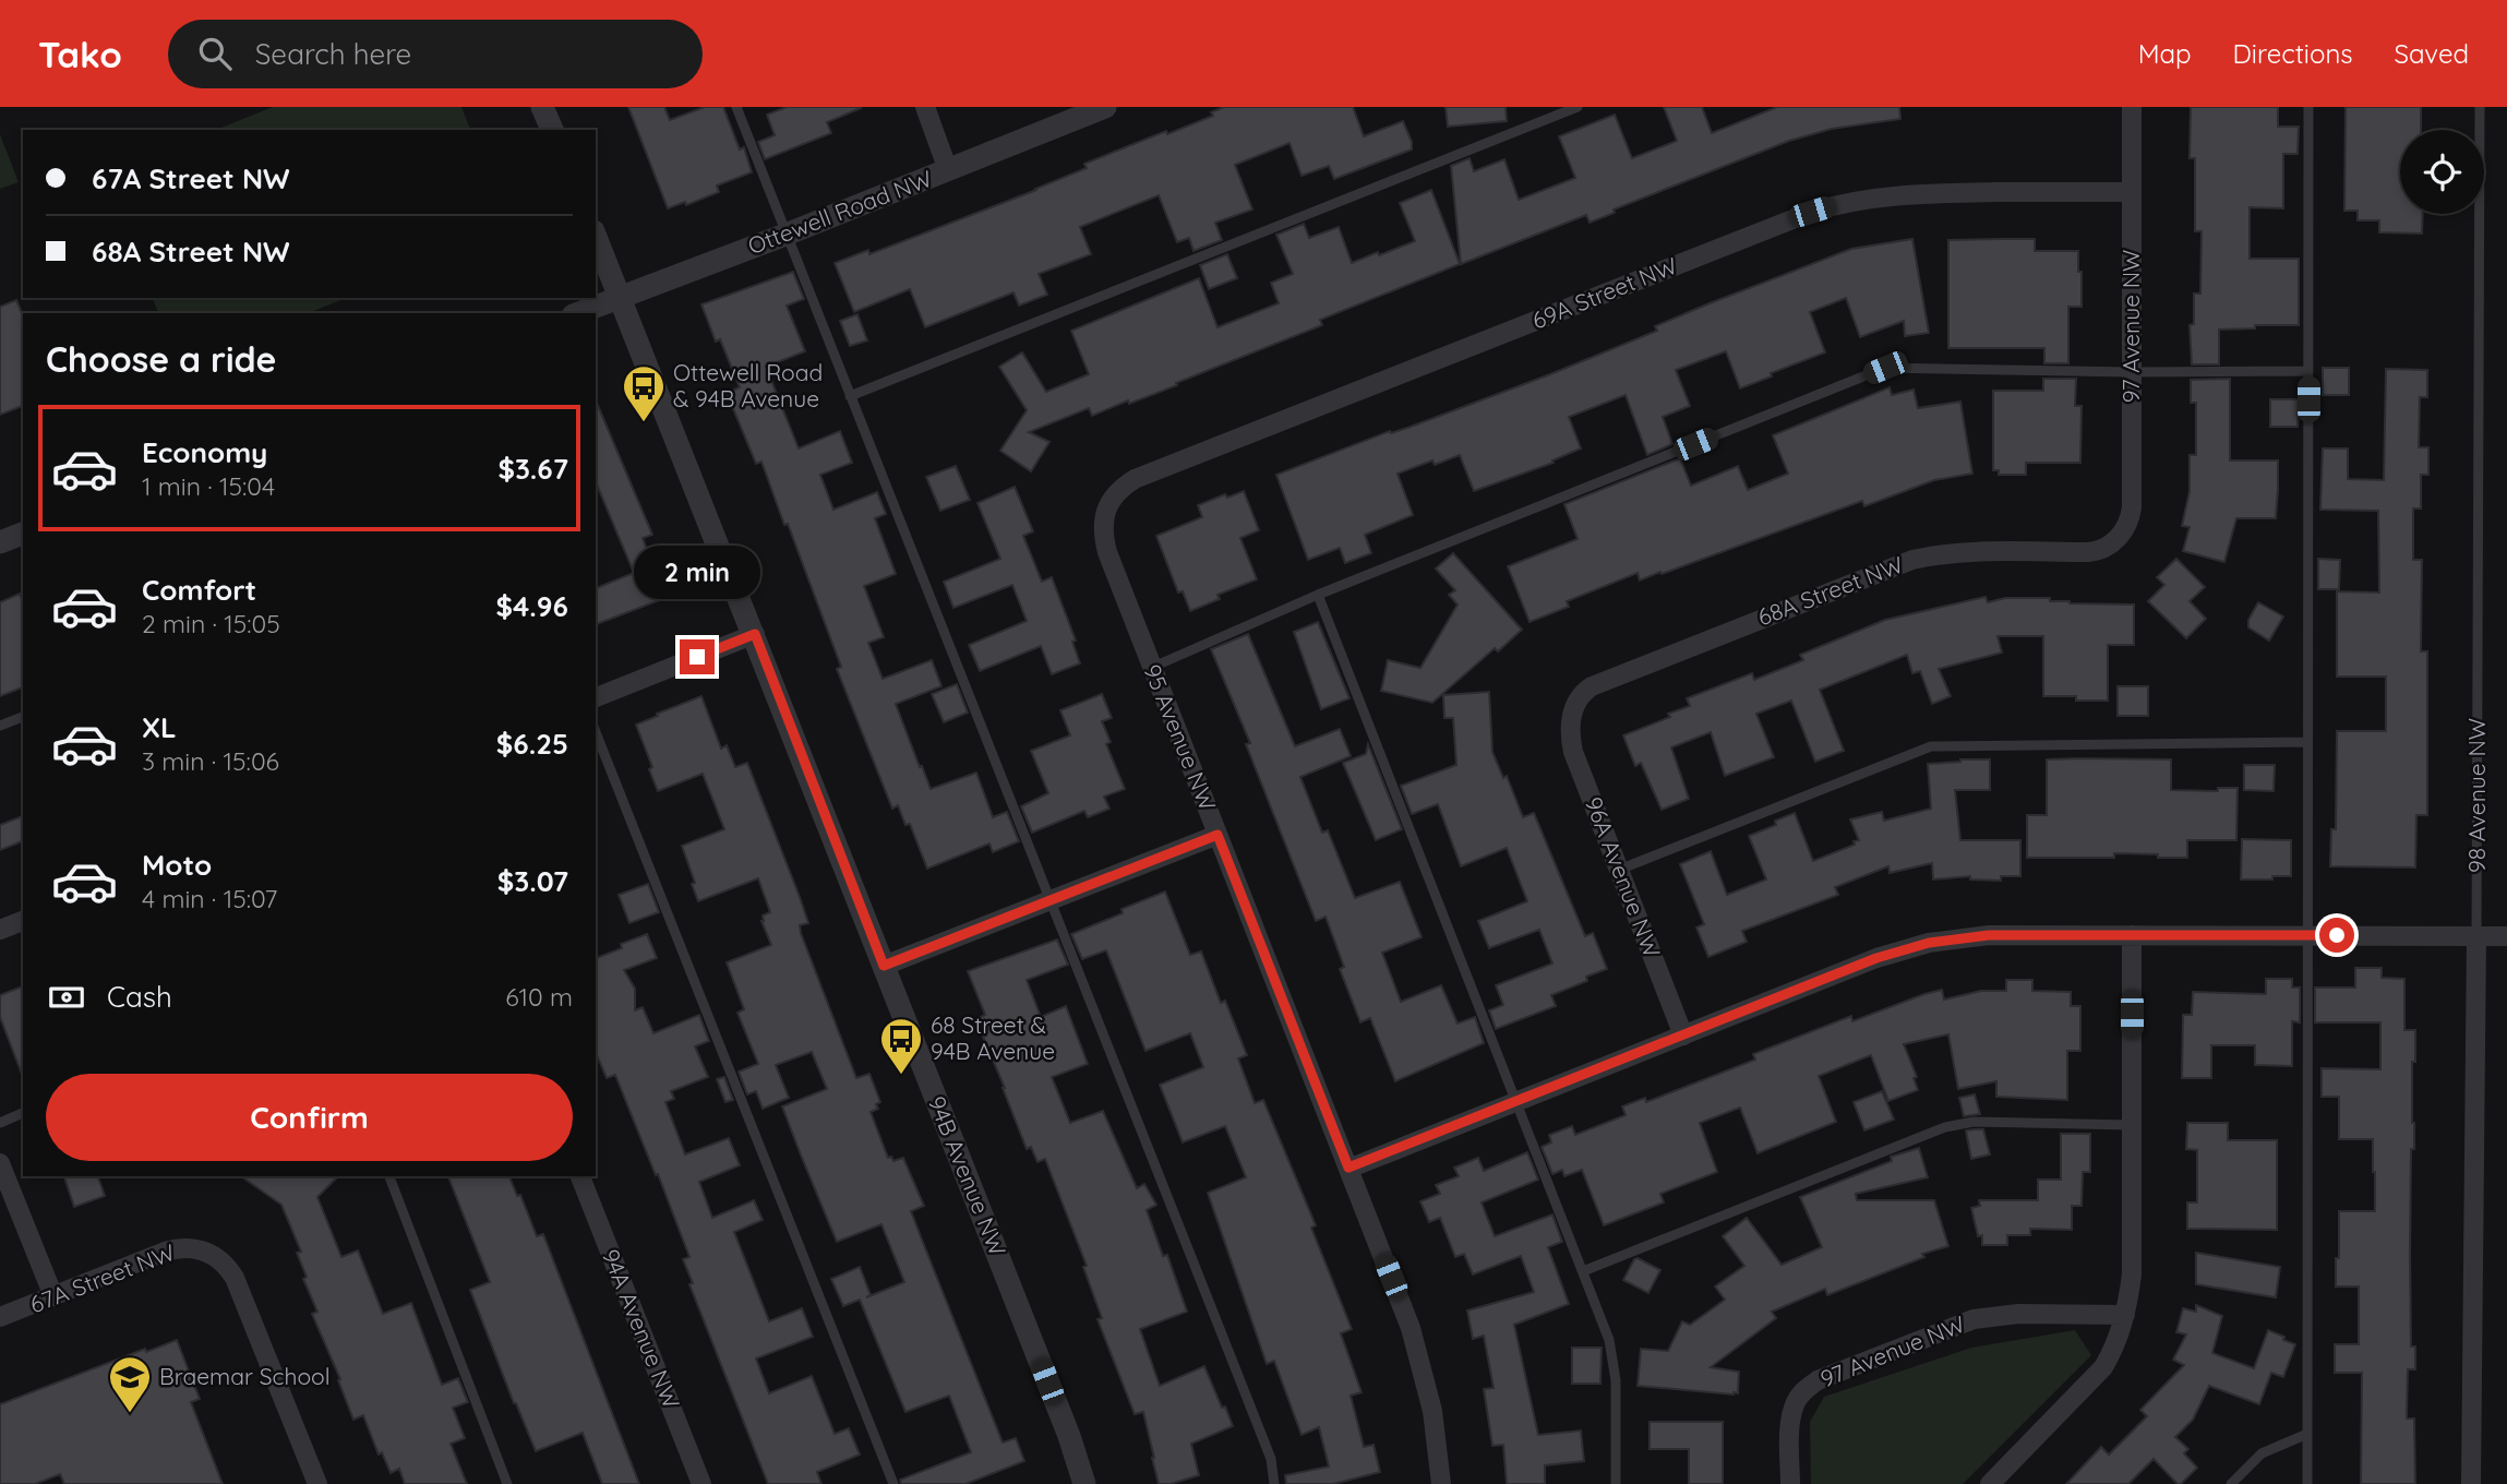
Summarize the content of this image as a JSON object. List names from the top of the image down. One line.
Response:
{"streets":{"street":["Ottewell Road NW","69A Street NW","97 Avenue NW","68A Street NW","95 Avenue NW","98 Avenue NW","96A Avenue NW","94B Avenue NW","67A Street NW","94A Avenue NW"]},"crossings":[["Ottewell Road NW","94B Avenue NW"],["69A Street NW","97 Avenue NW"],["69A Street NW","95 Avenue NW"],["97 Avenue NW","68A Street NW"],["68A Street NW","96A Avenue NW"]],"places":{"bus stop":["Ottewell Road & 94B Avenue","68 Street & 94B Avenue"],"school or university":["Braemar School"]},"page":{"header":"Tako","search":"Search here","nav":["Map","Directions","Saved"],"banner":["67A Street NW","68A Street NW"],"heading":"Choose a ride","list":[{"name":"Economy","note":"1 min · 15:04","value":"$3.67"},{"name":"Comfort","note":"2 min · 15:05","value":"$4.96"},{"name":"XL","note":"3 min · 15:06","value":"$6.25"},{"name":"Moto","note":"4 min · 15:07","value":"$3.07"}],"bubble":"2 min","pay":["Cash","610 m"],"buttons":"Confirm"}}
